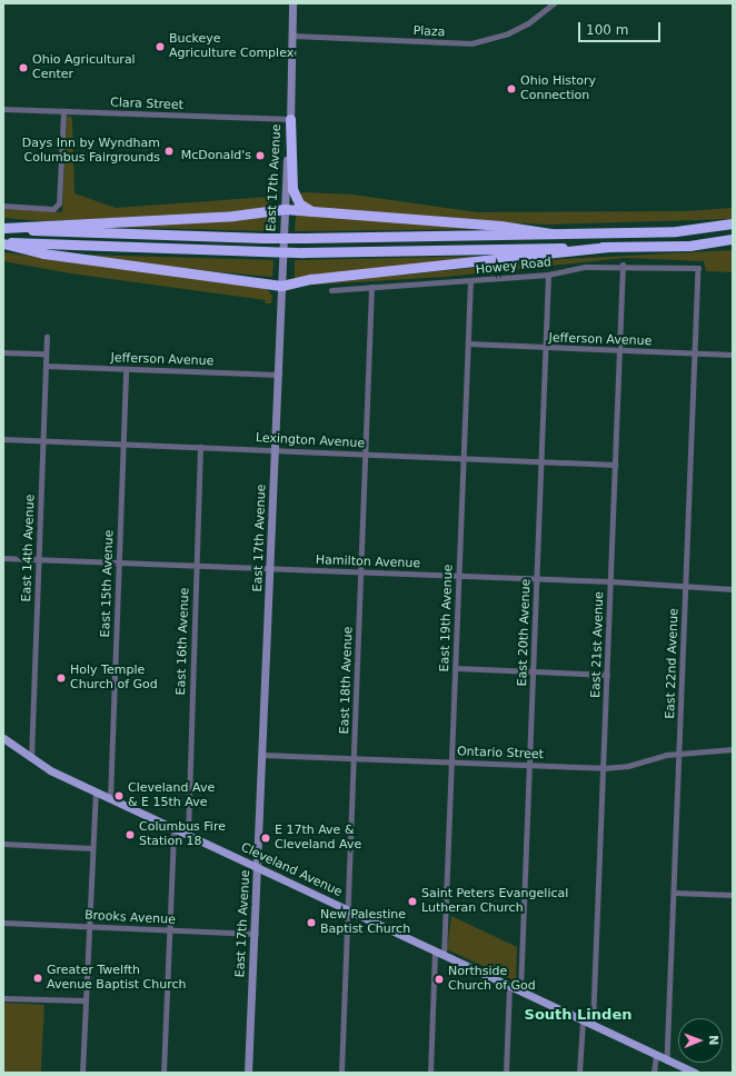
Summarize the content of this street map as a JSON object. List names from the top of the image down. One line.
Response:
{"streets":{"main road":["Cleveland Avenue"],"street":["Plaza","Clara Street","East 17th Avenue","Howey Road","Jefferson Avenue","Lexington Avenue","East 14th Avenue","Hamilton Avenue","East 15th Avenue","East 19th Avenue","East 20th Avenue","East 16th Avenue","East 21st Avenue","East 22nd Avenue","East 18th Avenue","Ontario Street","Brooks Avenue"]},"crossings":[["Plaza","East 17th Avenue"],["Clara Street","East 17th Avenue"],["East 17th Avenue","Jefferson Avenue"],["East 17th Avenue","Lexington Avenue"],["East 17th Avenue","Hamilton Avenue"],["East 17th Avenue","Ontario Street"],["East 17th Avenue","Cleveland Avenue"],["East 17th Avenue","Brooks Avenue"],["Howey Road","East 19th Avenue"],["Howey Road","East 20th Avenue"],["Howey Road","East 21st Avenue"],["Howey Road","East 22nd Avenue"],["Howey Road","East 18th Avenue"],["Jefferson Avenue","East 14th Avenue"],["Jefferson Avenue","East 15th Avenue"],["Jefferson Avenue","East 19th Avenue"],["Jefferson Avenue","East 20th Avenue"],["Jefferson Avenue","East 21st Avenue"],["Jefferson Avenue","East 22nd Avenue"],["Lexington Avenue","East 14th Avenue"],["Lexington Avenue","East 15th Avenue"],["Lexington Avenue","East 19th Avenue"],["Lexington Avenue","East 20th Avenue"],["Lexington Avenue","East 16th Avenue"],["Lexington Avenue","East 21st Avenue"],["Lexington Avenue","East 18th Avenue"],["East 14th Avenue","Hamilton Avenue"],["East 14th Avenue","Cleveland Avenue"],["Hamilton Avenue","East 15th Avenue"],["Hamilton Avenue","East 19th Avenue"],["Hamilton Avenue","East 20th Avenue"],["Hamilton Avenue","East 16th Avenue"],["Hamilton Avenue","East 21st Avenue"],["Hamilton Avenue","East 22nd Avenue"],["Hamilton Avenue","East 18th Avenue"],["East 15th Avenue","Cleveland Avenue"],["East 19th Avenue","Ontario Street"],["East 19th Avenue","Cleveland Avenue"],["East 20th Avenue","Ontario Street"],["East 20th Avenue","Cleveland Avenue"],["East 16th Avenue","Cleveland Avenue"],["East 21st Avenue","Ontario Street"],["East 21st Avenue","Cleveland Avenue"],["East 22nd Avenue","Ontario Street"],["East 22nd Avenue","Cleveland Avenue"],["East 18th Avenue","Ontario Street"],["East 18th Avenue","Cleveland Avenue"]],"districts":["South Linden"],"places":["Buckeye Agriculture Complex","Ohio Agricultural Center","Ohio History Connection","Days Inn by Wyndham Columbus Fairgrounds","McDonald's","Holy Temple Church of God","Cleveland Ave & E 15th Ave","Columbus Fire Station 18","E 17th Ave & Cleveland Ave","Saint Peters Evangelical Lutheran Church","New Palestine Baptist Church","Greater Twelfth Avenue Baptist Church","Northside Church of God"],"scale_bar":"100 m","north":"right"}
